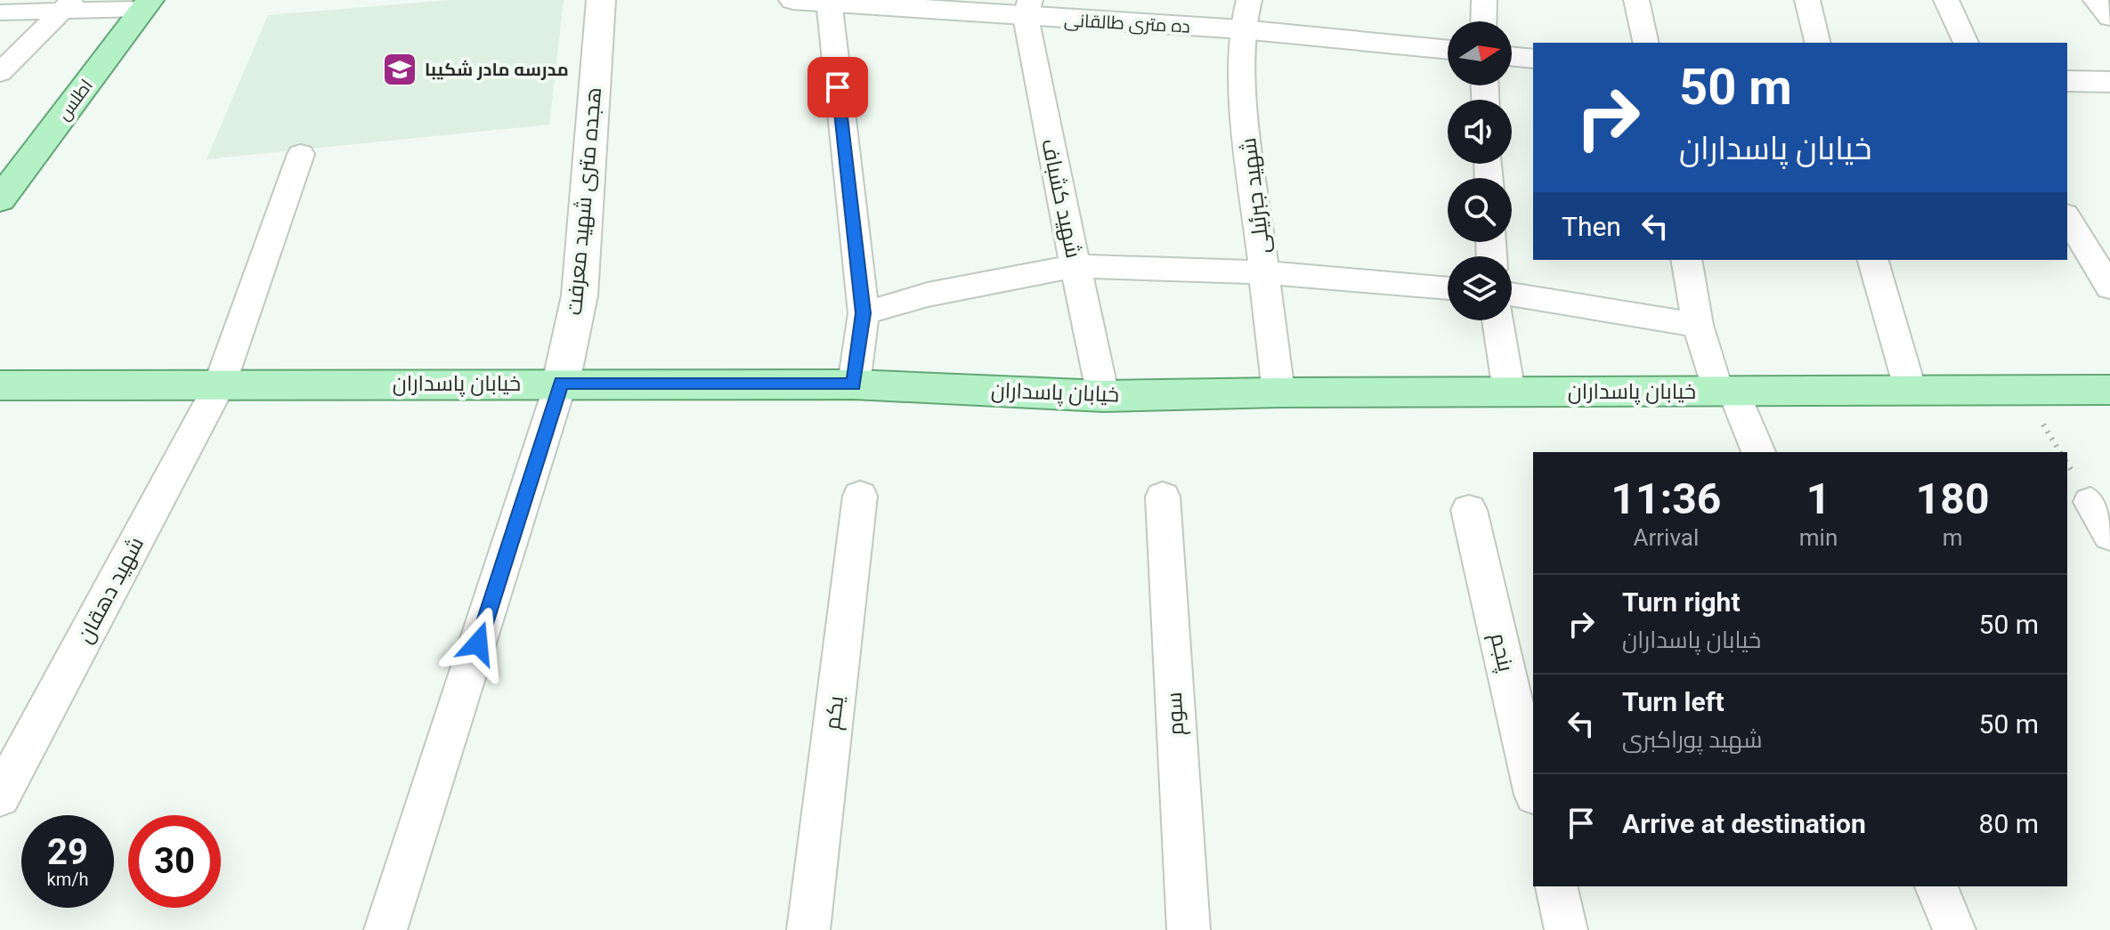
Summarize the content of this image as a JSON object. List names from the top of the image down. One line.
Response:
{"streets":{"main road":["اطلس","خیابان پاسداران"],"street":["ده متری طالقانی","شهید جبرئیلی","شهید کشباف","هجده متری شهید معرفت","شهید دهقان","پنجم","یکم","سوم"]},"crossings":[["ده متری طالقانی","شهید جبرئیلی"],["ده متری طالقانی","شهید کشباف"],["شهید جبرئیلی","خیابان پاسداران"],["شهید کشباف","خیابان پاسداران"],["هجده متری شهید معرفت","خیابان پاسداران"],["خیابان پاسداران","شهید دهقان"]],"places":{"school or university":["مدرسه مادر شکیبا"]},"north":"right","page":{"turn":["50 m","خیابان پاسداران"],"then":"Then","eta":["11:36","Arrival","1","min","180","m"],"list":[{"name":"Turn right","note":"خیابان پاسداران","value":"50 m"},{"name":"Turn left","note":"شهید پوراکبری","value":"50 m"},{"name":"Arrive at destination","value":"80 m"}],"speed":"29 km/h","limit":"30"}}
